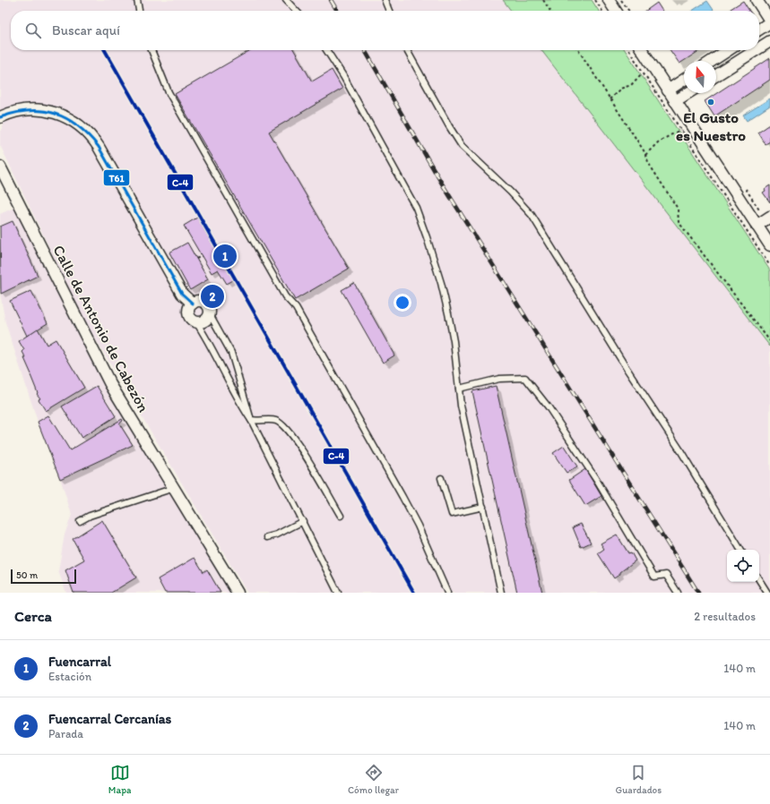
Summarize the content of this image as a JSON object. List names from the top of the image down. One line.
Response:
{"streets":{"street":["Calle de Antonio de Cabezón"]},"places":["El Gusto es Nuestro"],"lines":["transit line C-4","transit line T61"],"scale_bar":"50 m","north":"top","page":{"search":"Buscar aquí","pins":["1","2"],"scale":"50 m","heading":["Cerca","2 resultados"],"list":[{"mark":"1","name":"Fuencarral","note":"Estación","value":"140 m"},{"mark":"2","name":"Fuencarral Cercanías","note":"Parada","value":"140 m"}],"nav":["Mapa","Cómo llegar","Guardados"]}}
